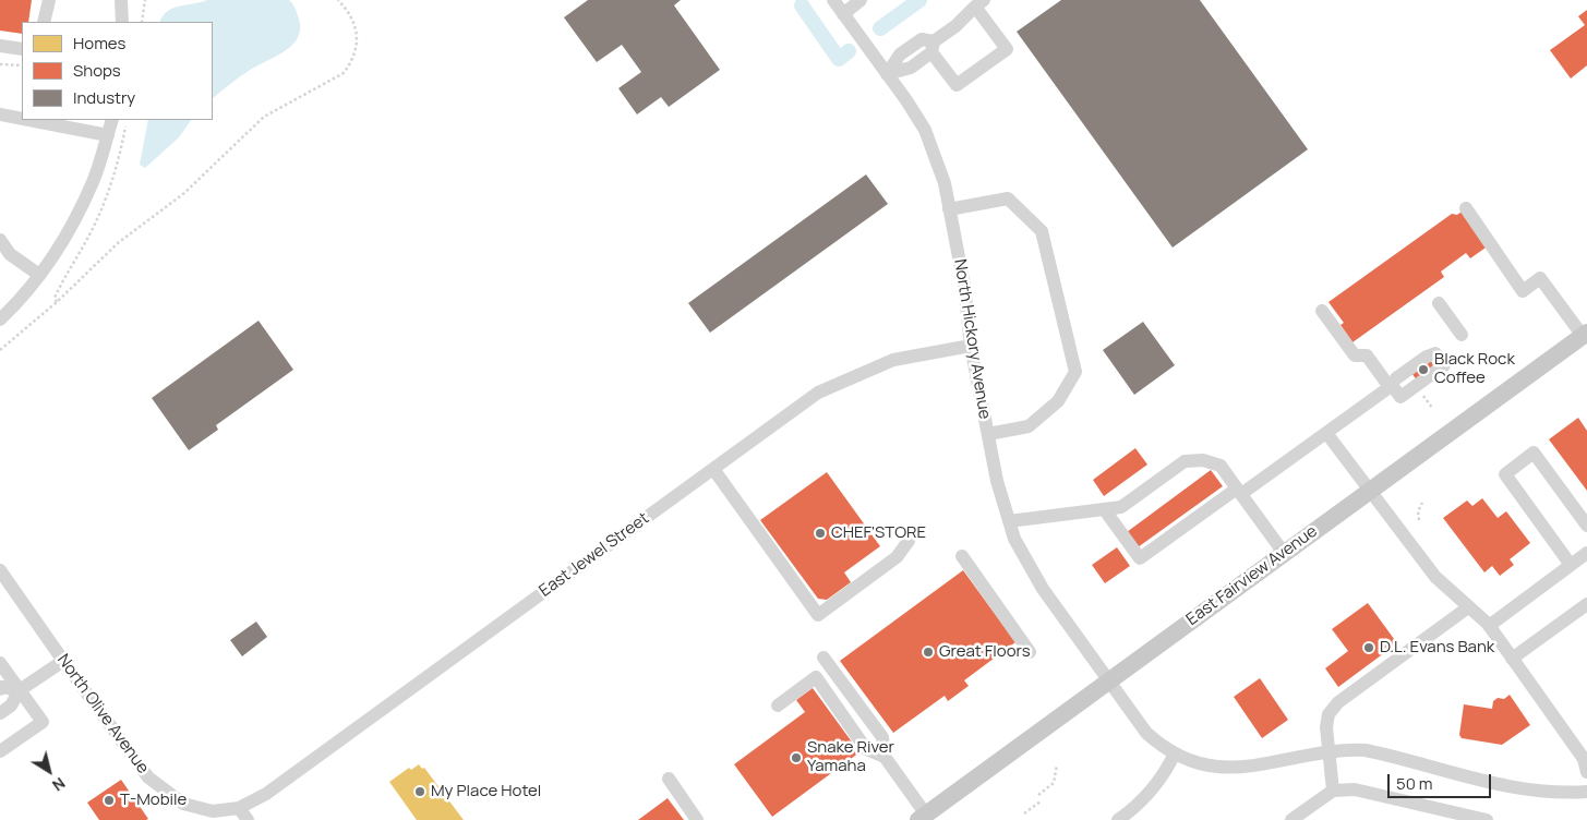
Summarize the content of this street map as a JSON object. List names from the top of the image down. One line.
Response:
{"streets":{"main road":["East Fairview Avenue"],"street":["North Hickory Avenue","East Jewel Street","North Olive Avenue"]},"crossings":[["North Hickory Avenue","East Jewel Street"],["North Hickory Avenue","East Fairview Avenue"],["East Jewel Street","North Olive Avenue"]],"places":["Black Rock Coffee","CHEF'STORE","D.L. Evans Bank","Great Floors","Snake River Yamaha","My Place Hotel","T-Mobile"],"legend":["Homes","Shops","Industry"],"scale_bar":"50 m","north":"bottom right"}
